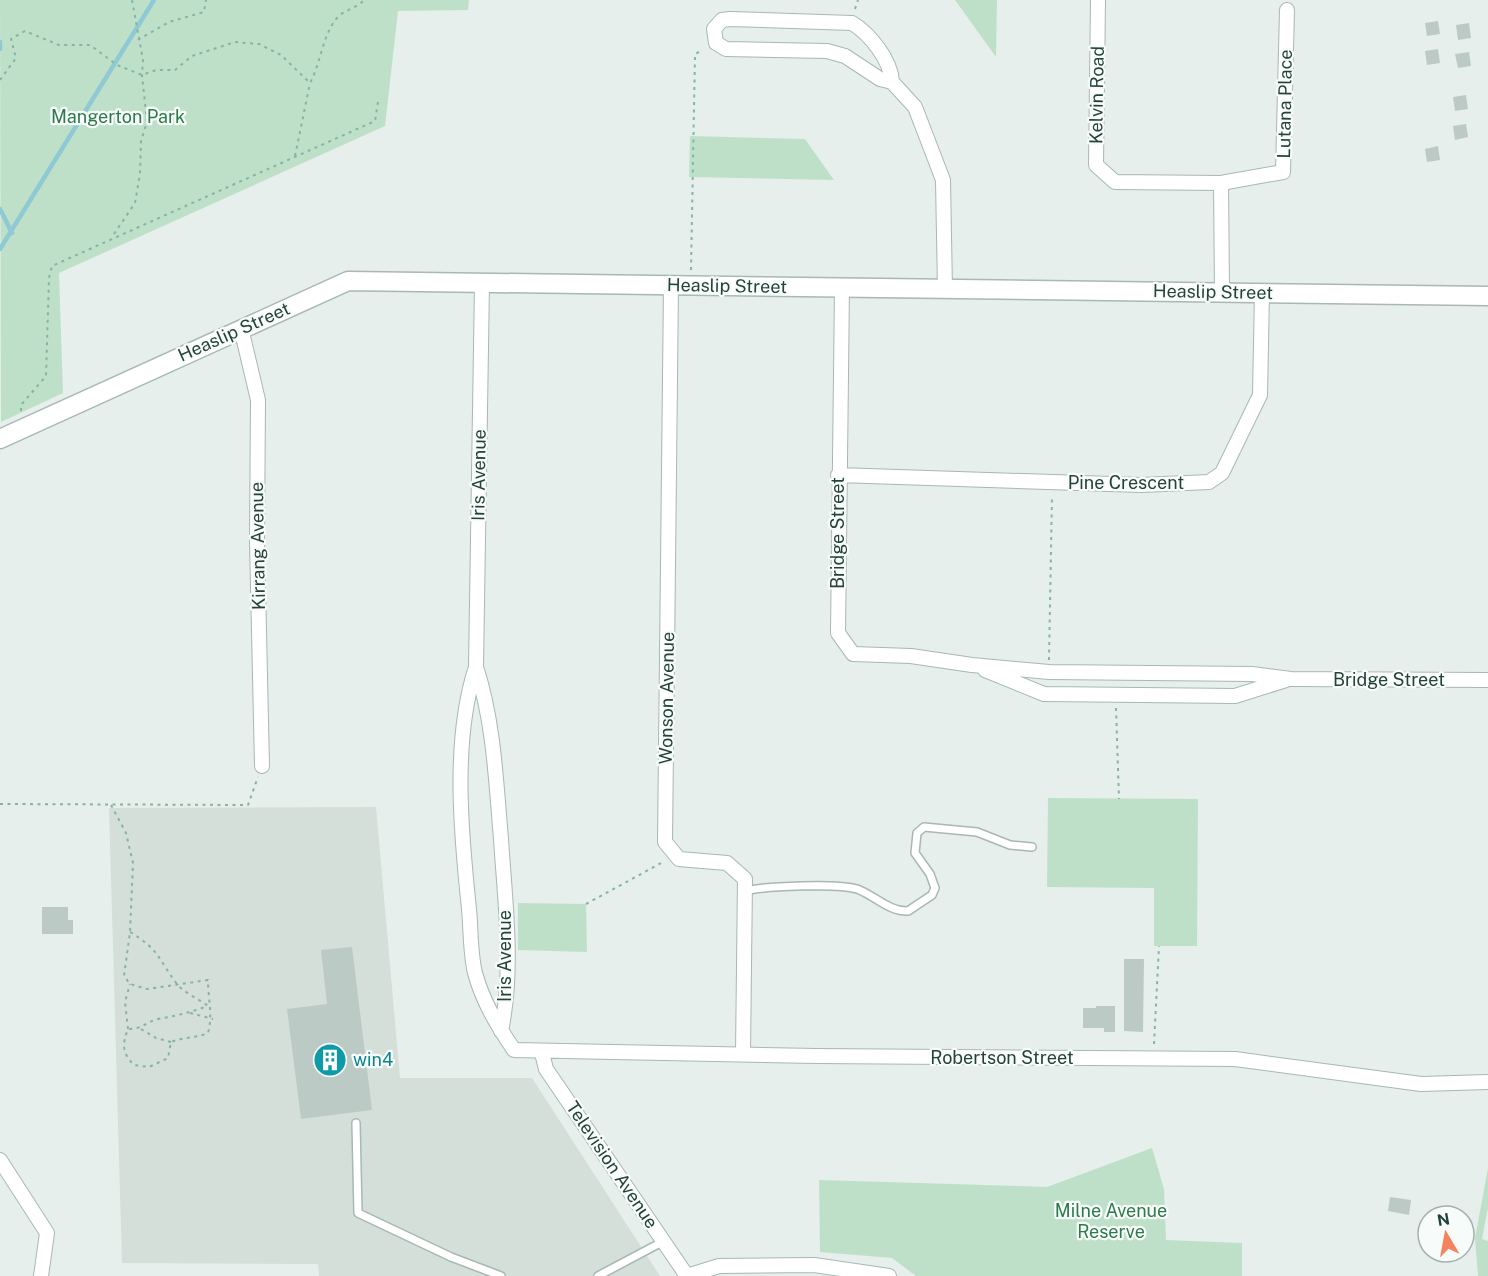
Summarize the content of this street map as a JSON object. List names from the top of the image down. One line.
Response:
{"streets":{"street":["Kelvin Road","Lutana Place","Heaslip Street","Iris Avenue","Pine Crescent","Bridge Street","Kirrang Avenue","Wonson Avenue","Robertson Street","Television Avenue"]},"crossings":[["Kelvin Road","Lutana Place"],["Heaslip Street","Iris Avenue"],["Heaslip Street","Pine Crescent"],["Heaslip Street","Bridge Street"],["Heaslip Street","Kirrang Avenue"],["Heaslip Street","Wonson Avenue"],["Iris Avenue","Robertson Street"],["Pine Crescent","Bridge Street"],["Robertson Street","Television Avenue"]],"parks":["Mangerton Park","Milne Avenue Reserve"],"places":{"building":["win4"]},"north":"top"}
